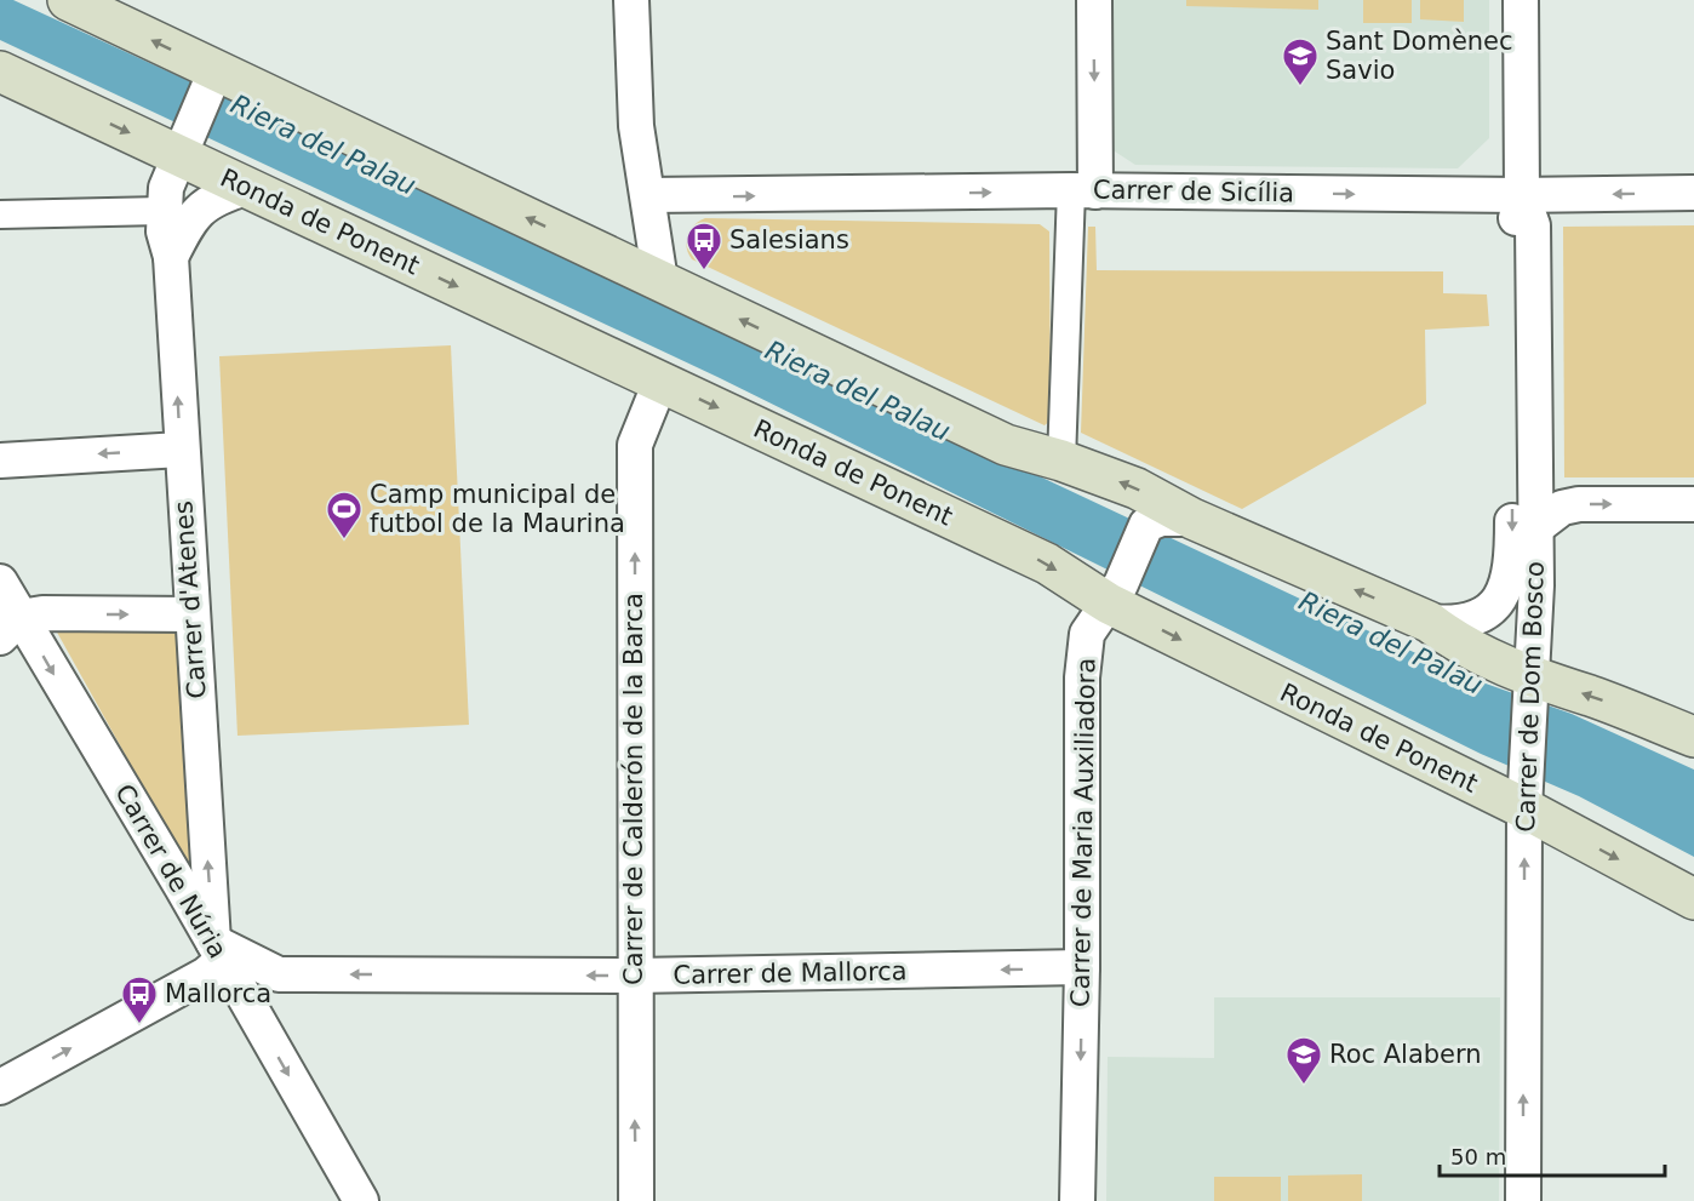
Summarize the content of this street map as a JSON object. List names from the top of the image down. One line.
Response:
{"streets":{"main road":["Ronda de Ponent"],"street":["Carrer de Sicília","Carrer d'Atenes","Carrer de Dom Bosco","Carrer de Calderón de la Barca","Carrer de Maria Auxiliadora","Carrer de Núria","Carrer de Mallorca"]},"crossings":[["Carrer de Sicília","Carrer de Dom Bosco"],["Ronda de Ponent","Carrer d'Atenes"],["Ronda de Ponent","Carrer de Dom Bosco"],["Ronda de Ponent","Carrer de Calderón de la Barca"],["Ronda de Ponent","Carrer de Maria Auxiliadora"],["Carrer d'Atenes","Carrer de Núria"],["Carrer d'Atenes","Carrer de Mallorca"],["Carrer de Calderón de la Barca","Carrer de Mallorca"],["Carrer de Maria Auxiliadora","Carrer de Mallorca"],["Carrer de Núria","Carrer de Mallorca"]],"one_way":["Carrer d'Atenes","Carrer de Calderón de la Barca","Carrer de Núria","Carrer de Mallorca"],"water":["Riera del Palau"],"places":{"school or university":["Sant Domènec Savio","Roc Alabern"],"bus stop":["Salesians","Mallorca"],"sports":["Camp municipal de futbol de la Maurina"]},"scale_bar":"50 m"}
